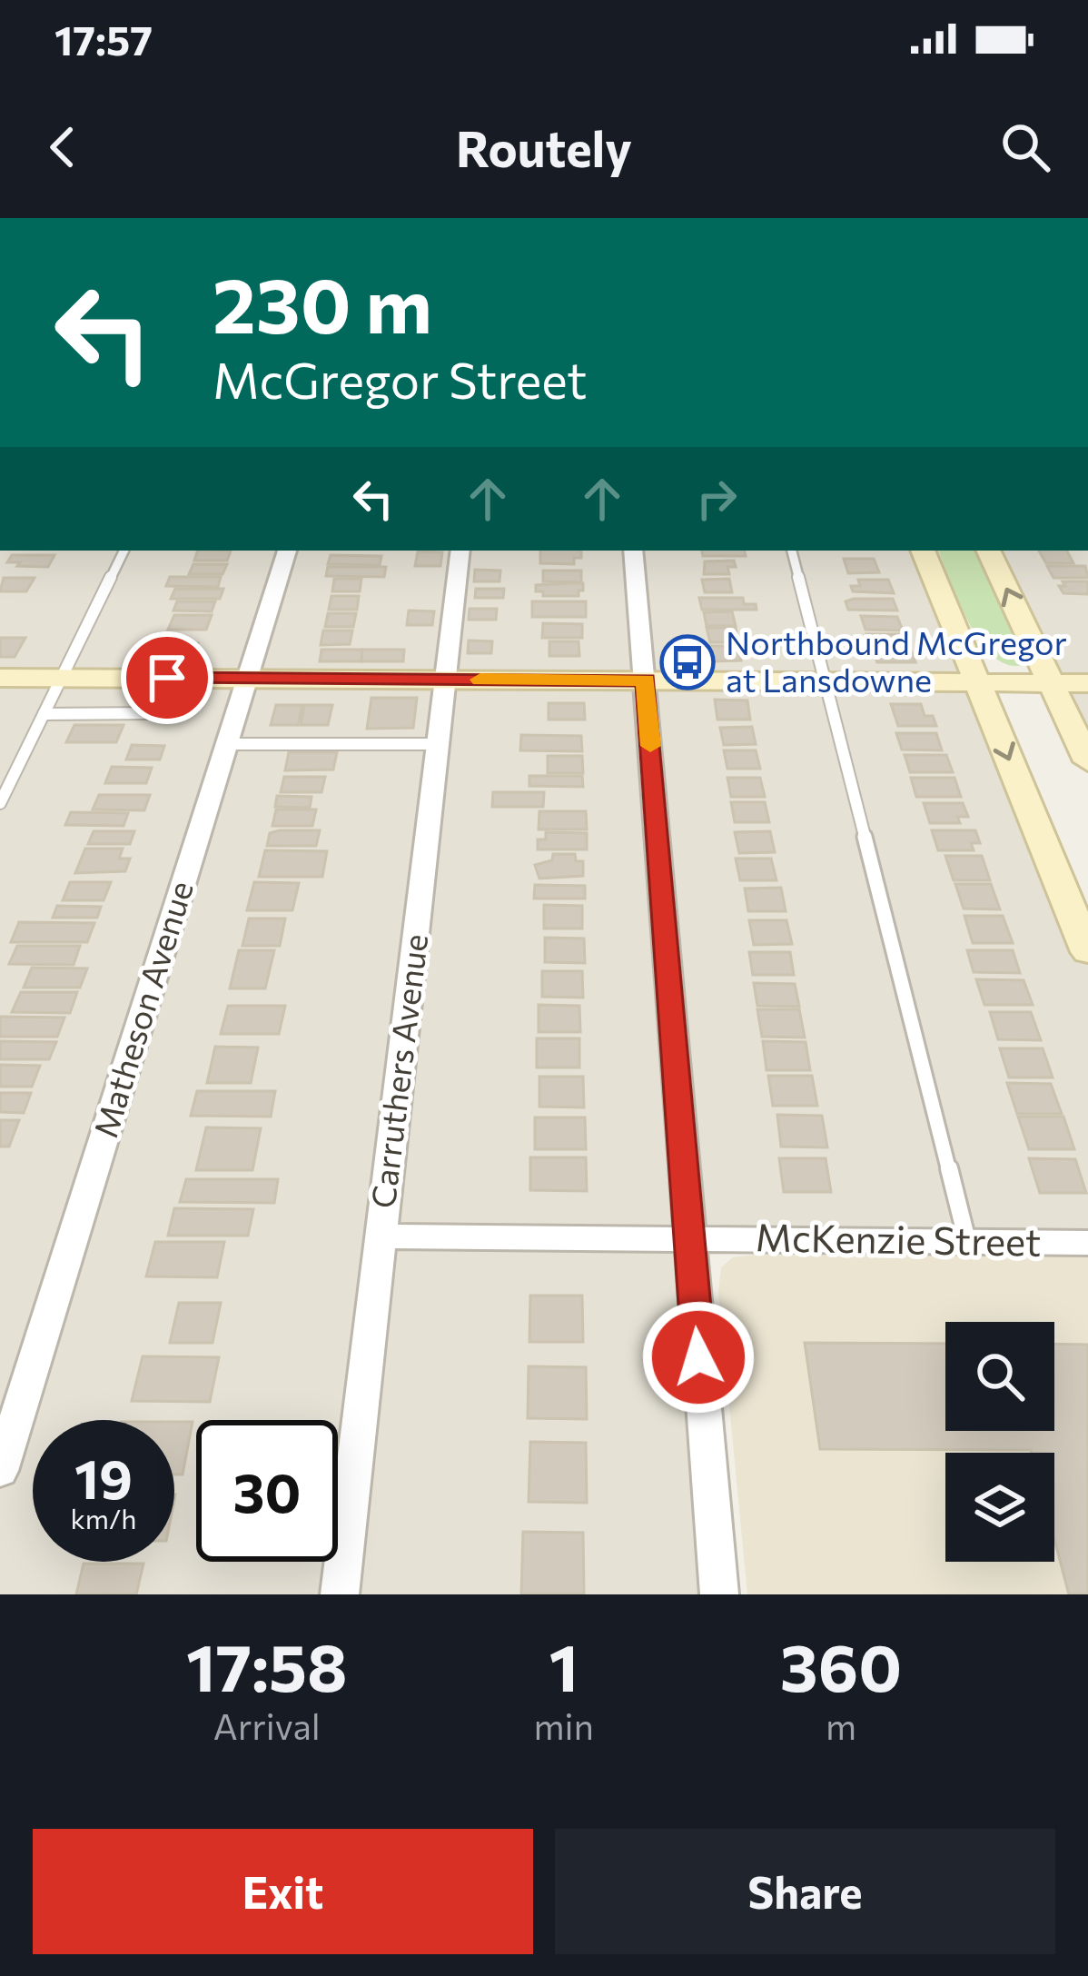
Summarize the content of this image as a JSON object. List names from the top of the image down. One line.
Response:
{"streets":{"street":["Matheson Avenue","Carruthers Avenue","McKenzie Street"]},"crossings":[["Carruthers Avenue","McKenzie Street"]],"places":{"bus stop":["Northbound McGregor at Lansdowne"]},"page":{"status":"17:57","header":"Routely","turn":["230 m","McGregor Street"],"speed":"19 km/h","limit":"30","eta":["17:58","Arrival","1","min","360","m"],"buttons":["Exit","Share"]}}
